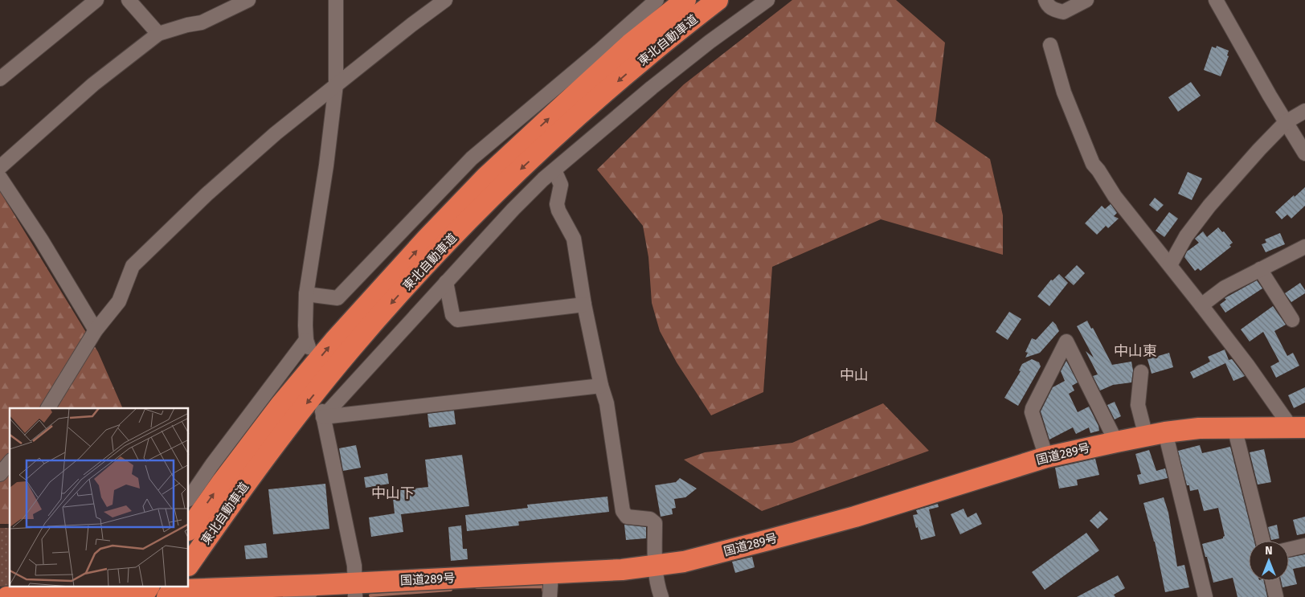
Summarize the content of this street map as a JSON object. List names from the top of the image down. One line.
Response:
{"streets":{"highway":["東北自動車道","国道289号"]},"districts":["中山東","中山","中山下"],"north":"top"}
